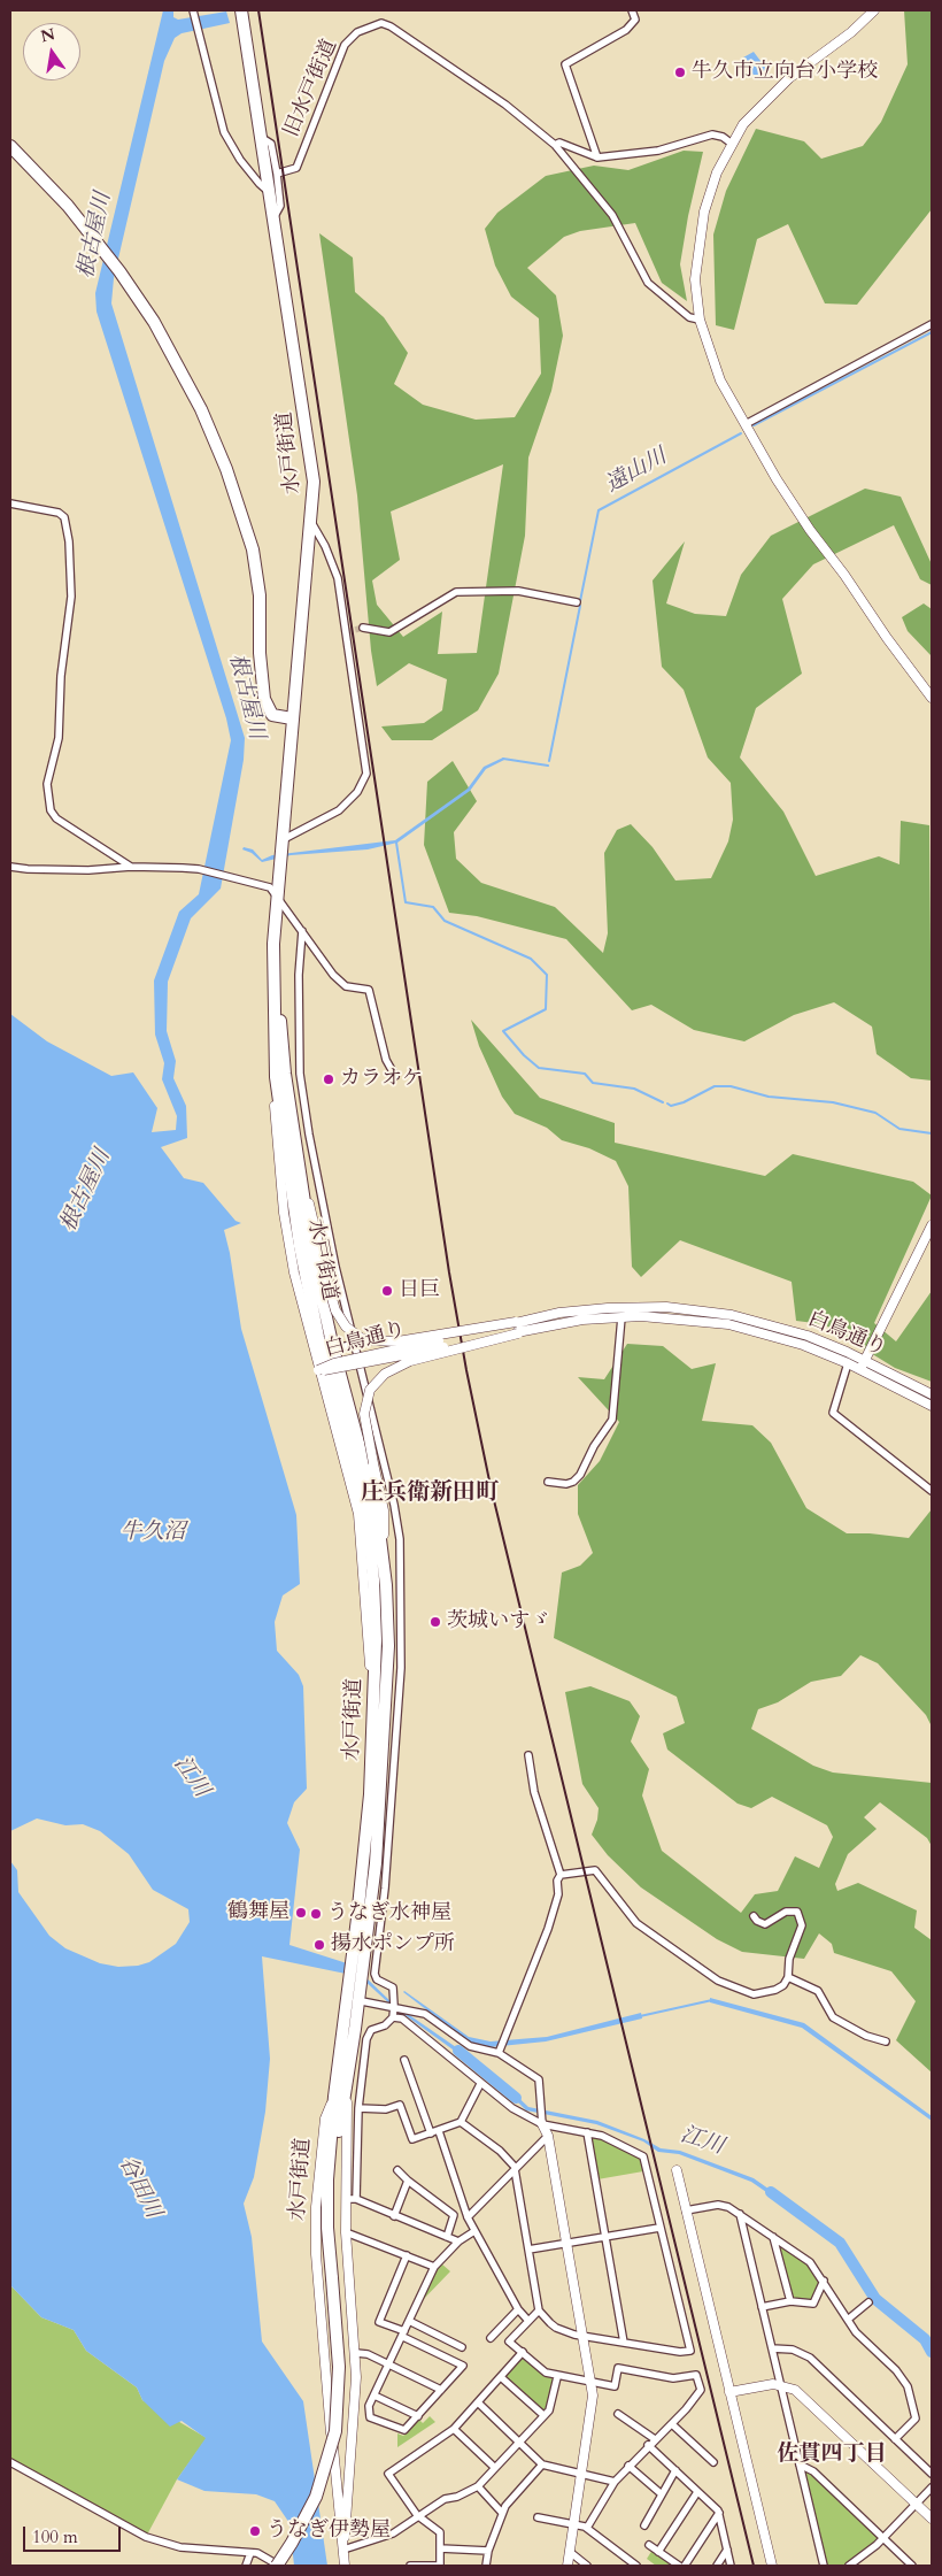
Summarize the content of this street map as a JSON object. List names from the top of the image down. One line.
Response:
{"streets":{"highway":["水戸街道"],"main road":["白鳥通り"],"street":["旧水戸街道"]},"districts":["庄兵衛新田町","佐貫四丁目"],"water":["根古屋川","遠山川","牛久沼","江川","谷田川"],"places":["牛久市立向台小学校","カラオケ","日巨","茨城いすゞ","鶴舞屋","うなぎ水神屋","揚水ポンプ所","うなぎ伊勢屋"],"scale_bar":"100 m","north":"top"}
